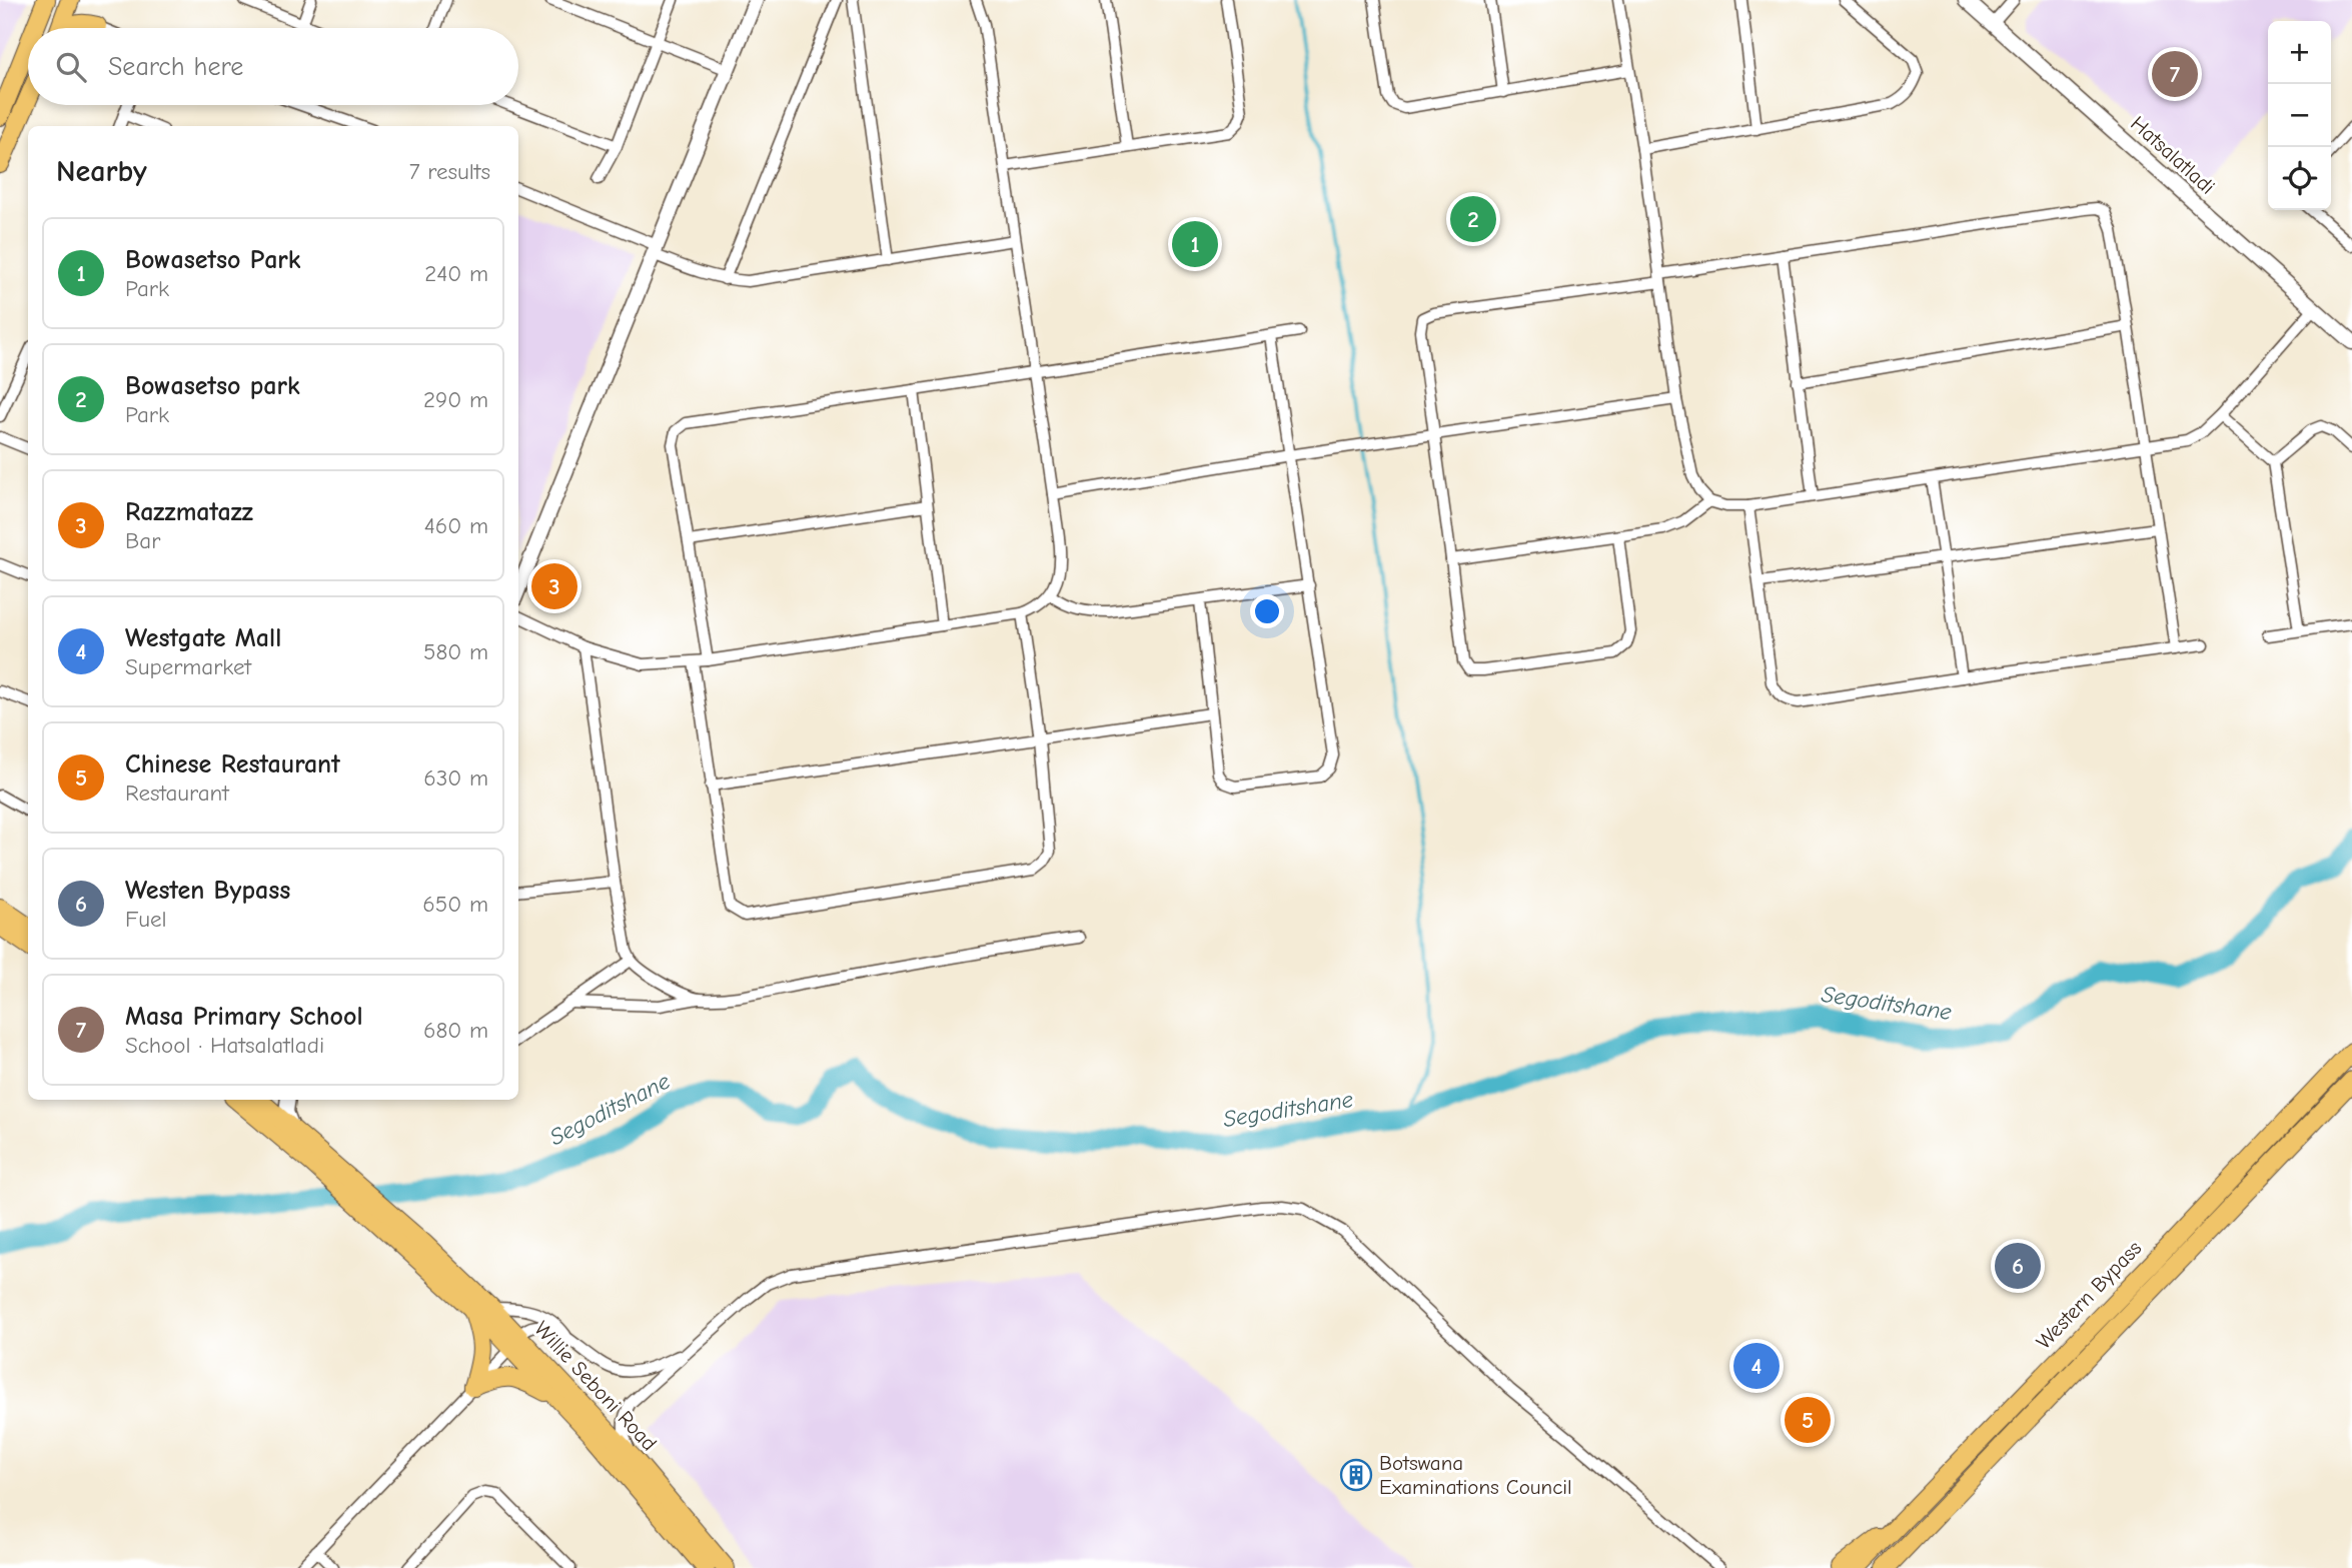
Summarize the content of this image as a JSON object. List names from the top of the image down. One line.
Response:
{"streets":{"main road":["Western Bypass","Willie Seboni Road"],"street":["Hatsalatladi"]},"water":["Segoditshane"],"places":{"building":["Botswana Examinations Council"]},"page":{"map_buttons":["+","−"],"search":"Search here","pins":["7","2","1","3","6","4","5"],"heading":["Nearby","7 results"],"list":[{"mark":"1","name":"Bowasetso Park","note":"Park","value":"240 m"},{"mark":"2","name":"Bowasetso park","note":"Park","value":"290 m"},{"mark":"3","name":"Razzmatazz","note":"Bar","value":"460 m"},{"mark":"4","name":"Westgate Mall","note":"Supermarket","value":"580 m"},{"mark":"5","name":"Chinese Restaurant","note":"Restaurant","value":"630 m"},{"mark":"6","name":"Westen Bypass","note":"Fuel","value":"650 m"},{"mark":"7","name":"Masa Primary School","note":"School · Hatsalatladi","value":"680 m"}]}}
